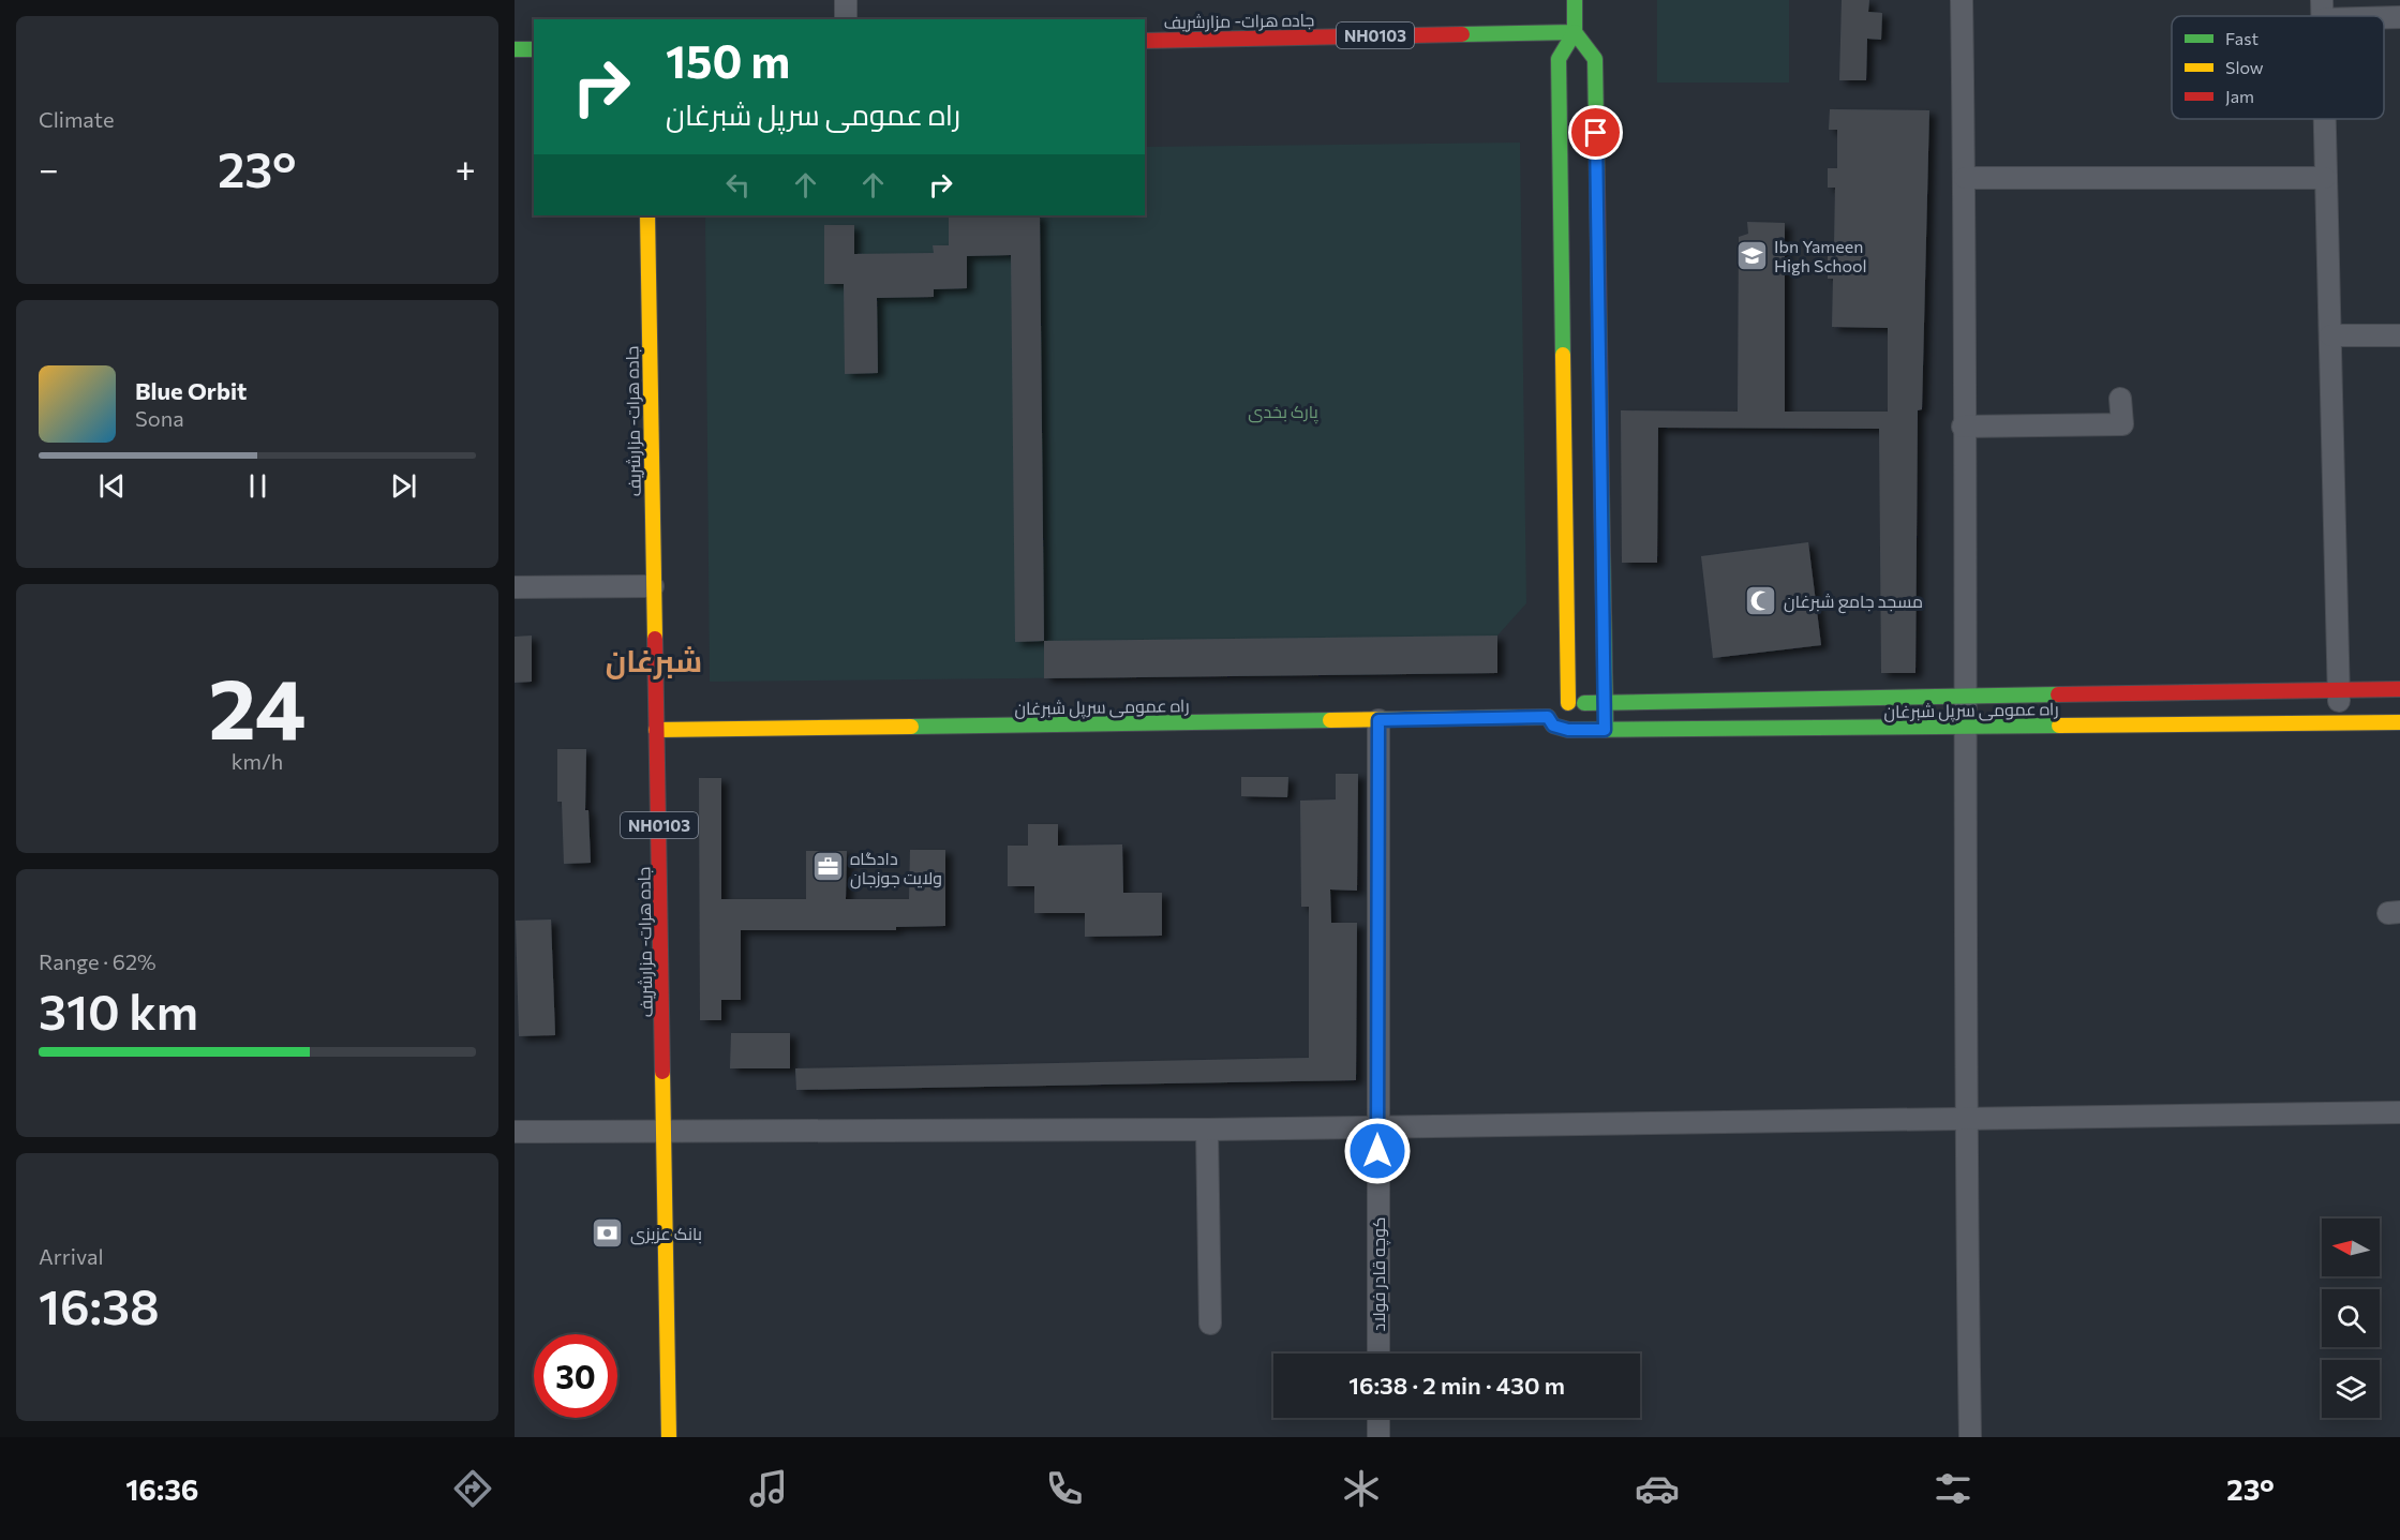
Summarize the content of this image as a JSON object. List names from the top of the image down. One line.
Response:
{"streets":{"main road":["جاده هرات- مزارشریف","NH0103","راه عمومی سرپل شبرغان"],"street":["کوچه قادر فولاد"]},"crossings":[["جاده هرات- مزارشریف","راه عمومی سرپل شبرغان"],["راه عمومی سرپل شبرغان","کوچه قادر فولاد"]],"districts":["شبرغان"],"parks":["پارک بخدی"],"places":{"school or university":["Ibn Yameen High School"],"mosque":["مسجد جامع شبرغان"],"office":["دادگاه ولایت جوزجان"],"bank":["بانک عزیزی"]},"legend":["Fast","Slow","Jam"],"north":"left","page":{"tile":["Climate",["24","km/h"],["Range · 62%","310 km"],["Arrival","16:38"]],"turn":["150 m","راه عمومی سرپل شبرغان"],"heat":["−","23°","+"],"song":["Blue Orbit","Sona"],"limit":"30","trip":"16:38 · 2 min · 430 m","tabs":["16:36","23°"]}}
